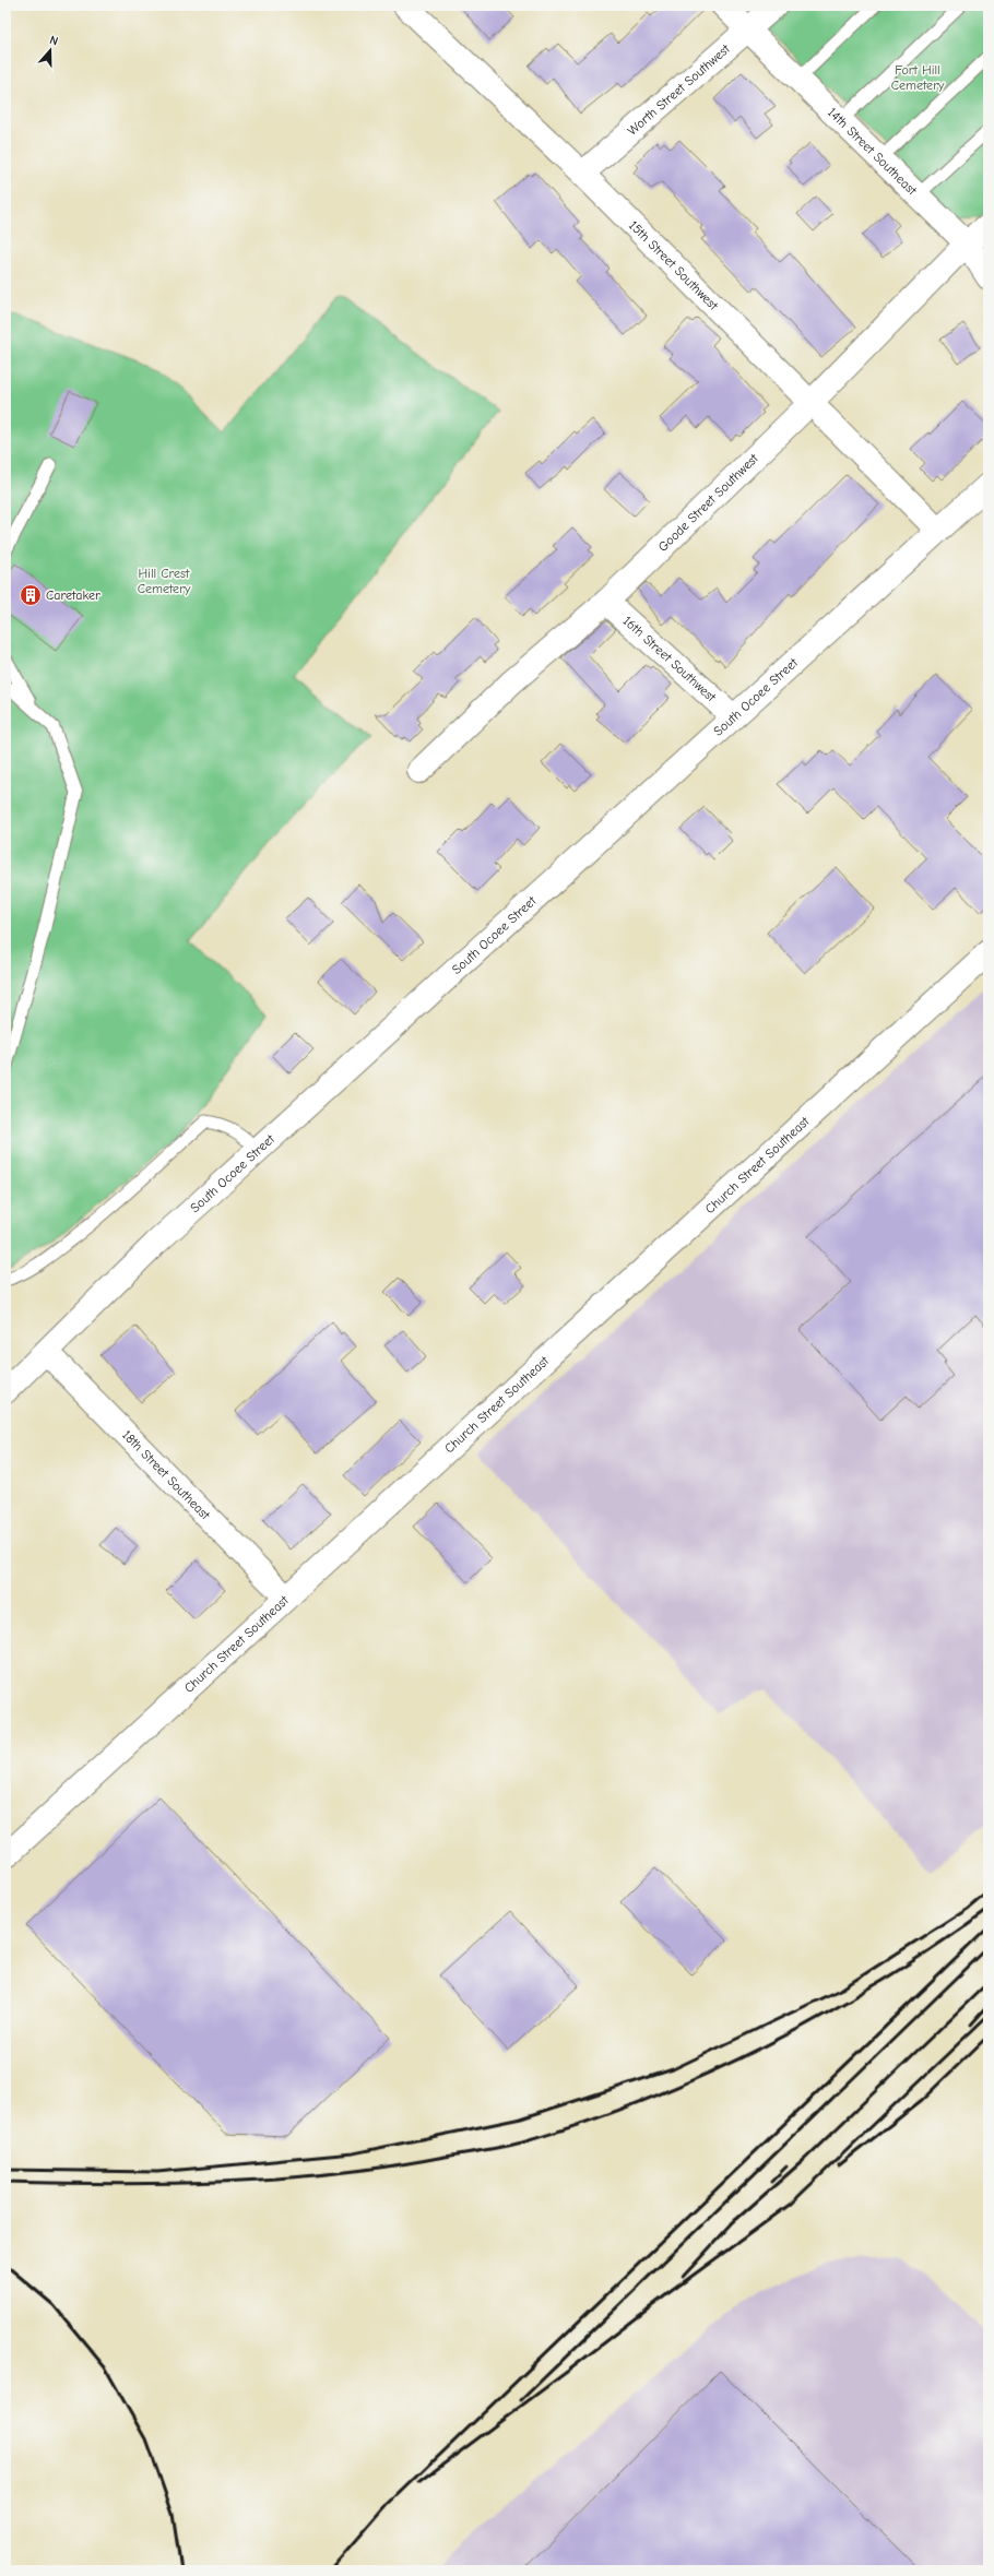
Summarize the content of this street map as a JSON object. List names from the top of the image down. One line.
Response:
{"streets":{"street":["Worth Street Southwest","14th Street Southeast","15th Street Southwest","Goode Street Southwest","16th Street Southwest","South Ocoee Street","Church Street Southeast","18th Street Southeast"]},"crossings":[["Worth Street Southwest","14th Street Southeast"],["Worth Street Southwest","15th Street Southwest"],["14th Street Southeast","Goode Street Southwest"],["15th Street Southwest","Goode Street Southwest"],["15th Street Southwest","South Ocoee Street"],["Goode Street Southwest","16th Street Southwest"],["16th Street Southwest","South Ocoee Street"],["South Ocoee Street","18th Street Southeast"],["Church Street Southeast","18th Street Southeast"]],"parks":["Fort Hill Cemetery","Hill Crest Cemetery"],"places":{"building":["Caretaker"]},"north":"top"}
